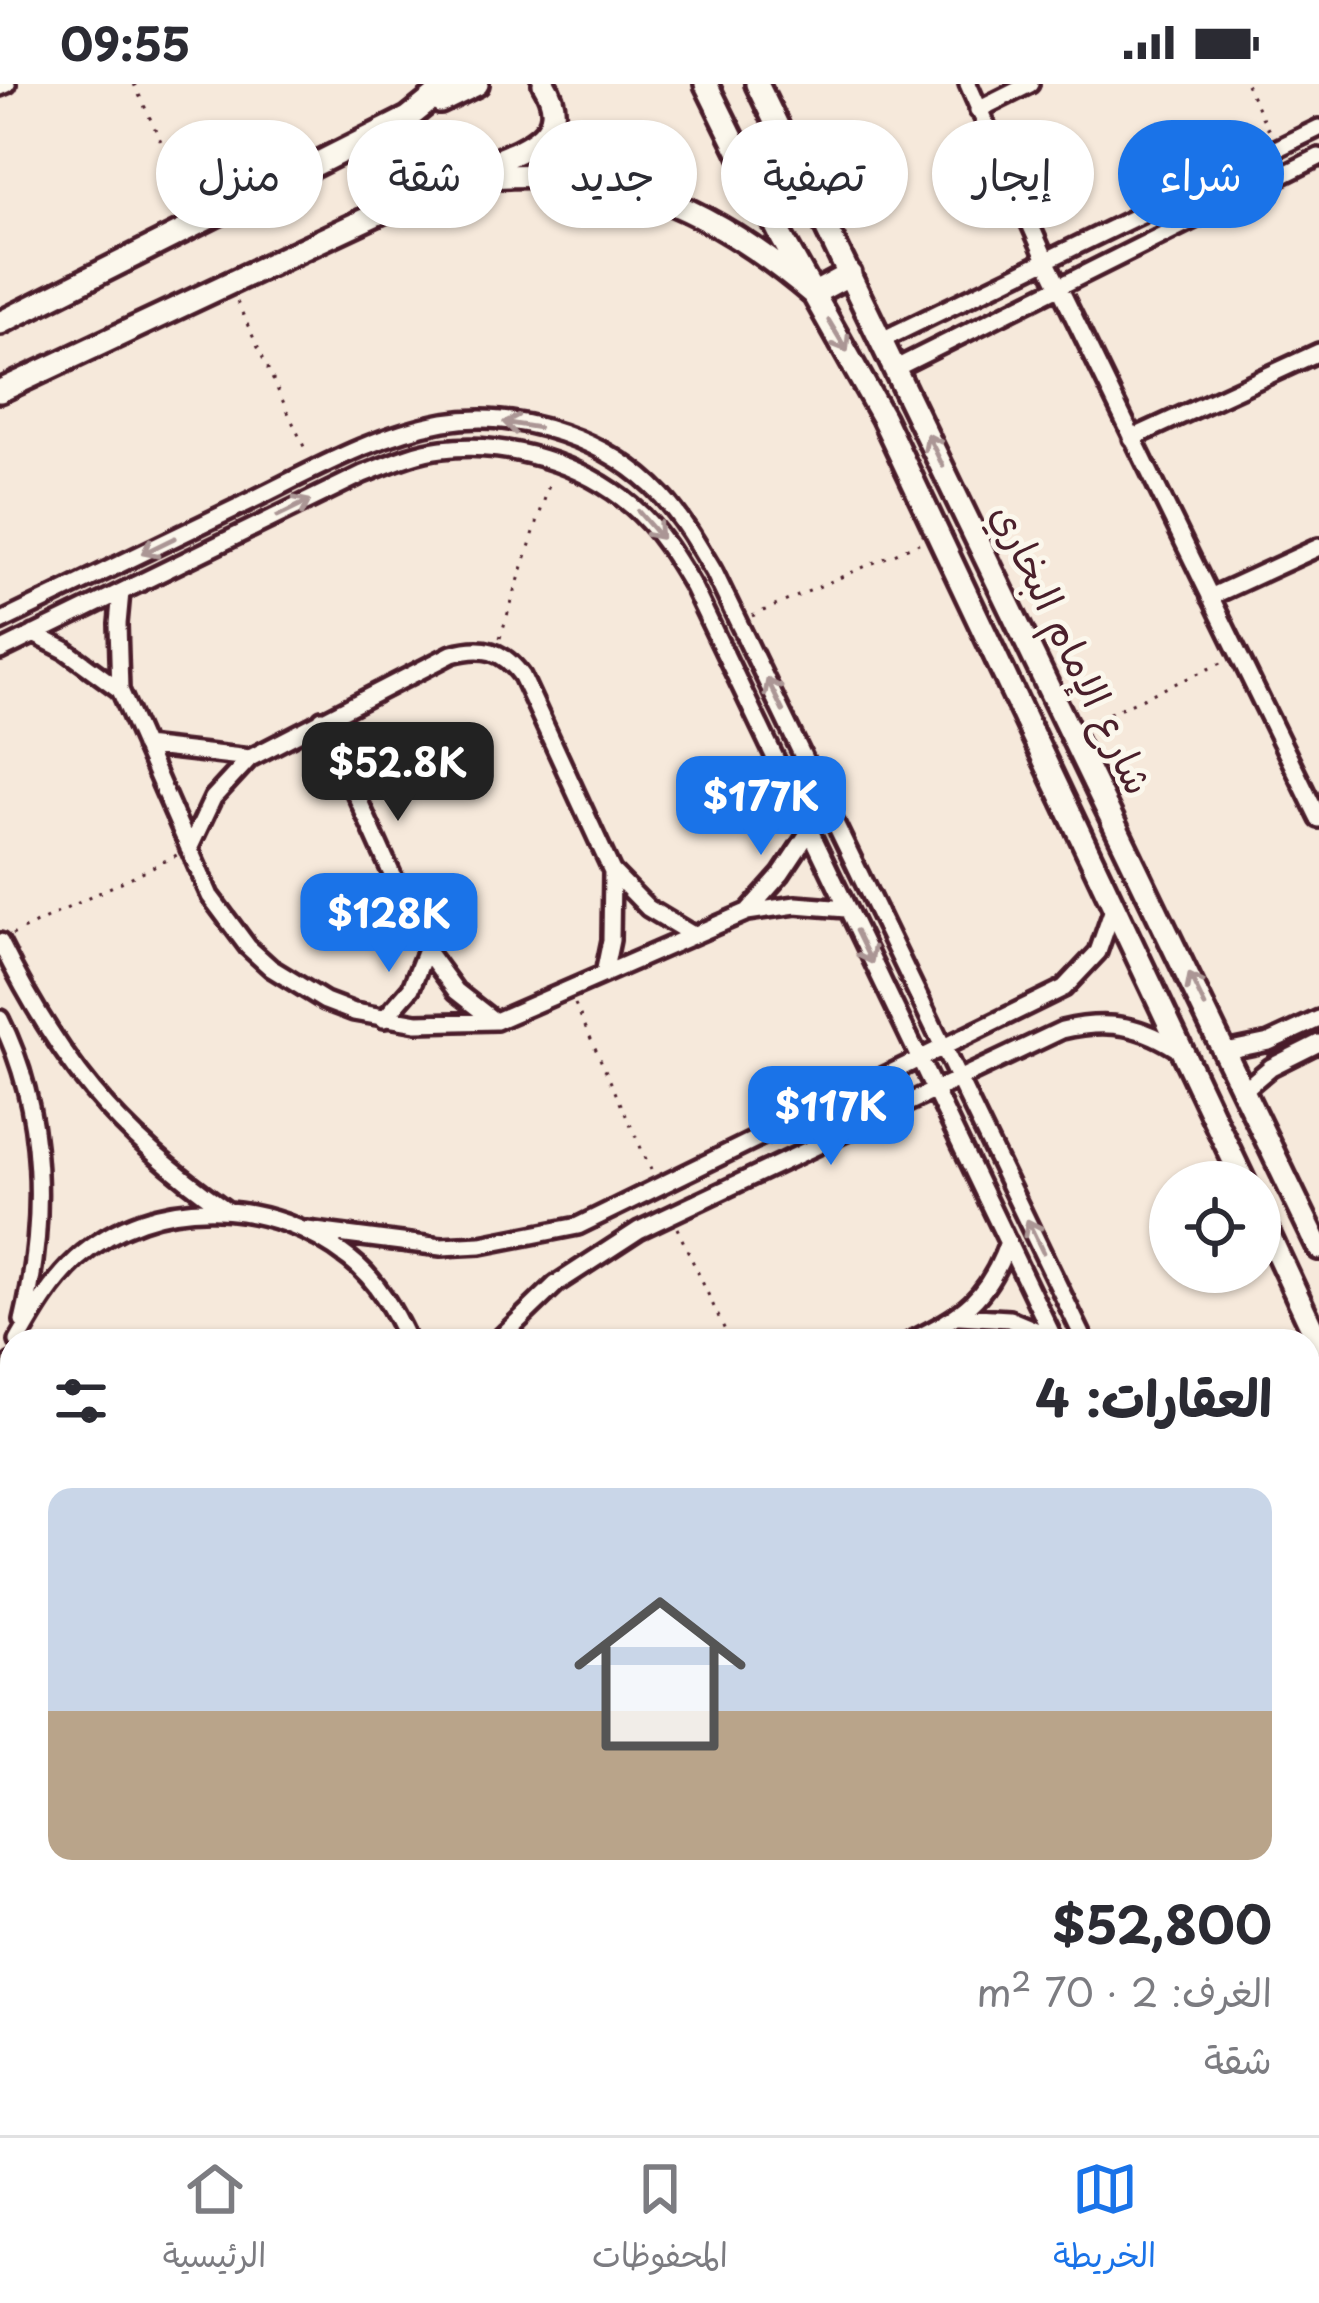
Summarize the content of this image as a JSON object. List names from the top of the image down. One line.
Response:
{"streets":{"street":["شارع الإمام البخاري"]},"page":{"status":"09:55","chip":["شراء","إيجار","تصفية","جديد","شقة","منزل"],"price":["$52.8K","$177K","$128K","$117K"],"heading":"العقارات: 4","list":[{"name":"$52,800","note":"الغرف: 2 · 70 m² · شقة"}],"tabs":["الخريطة","المحفوظات","الرئيسية"]}}
